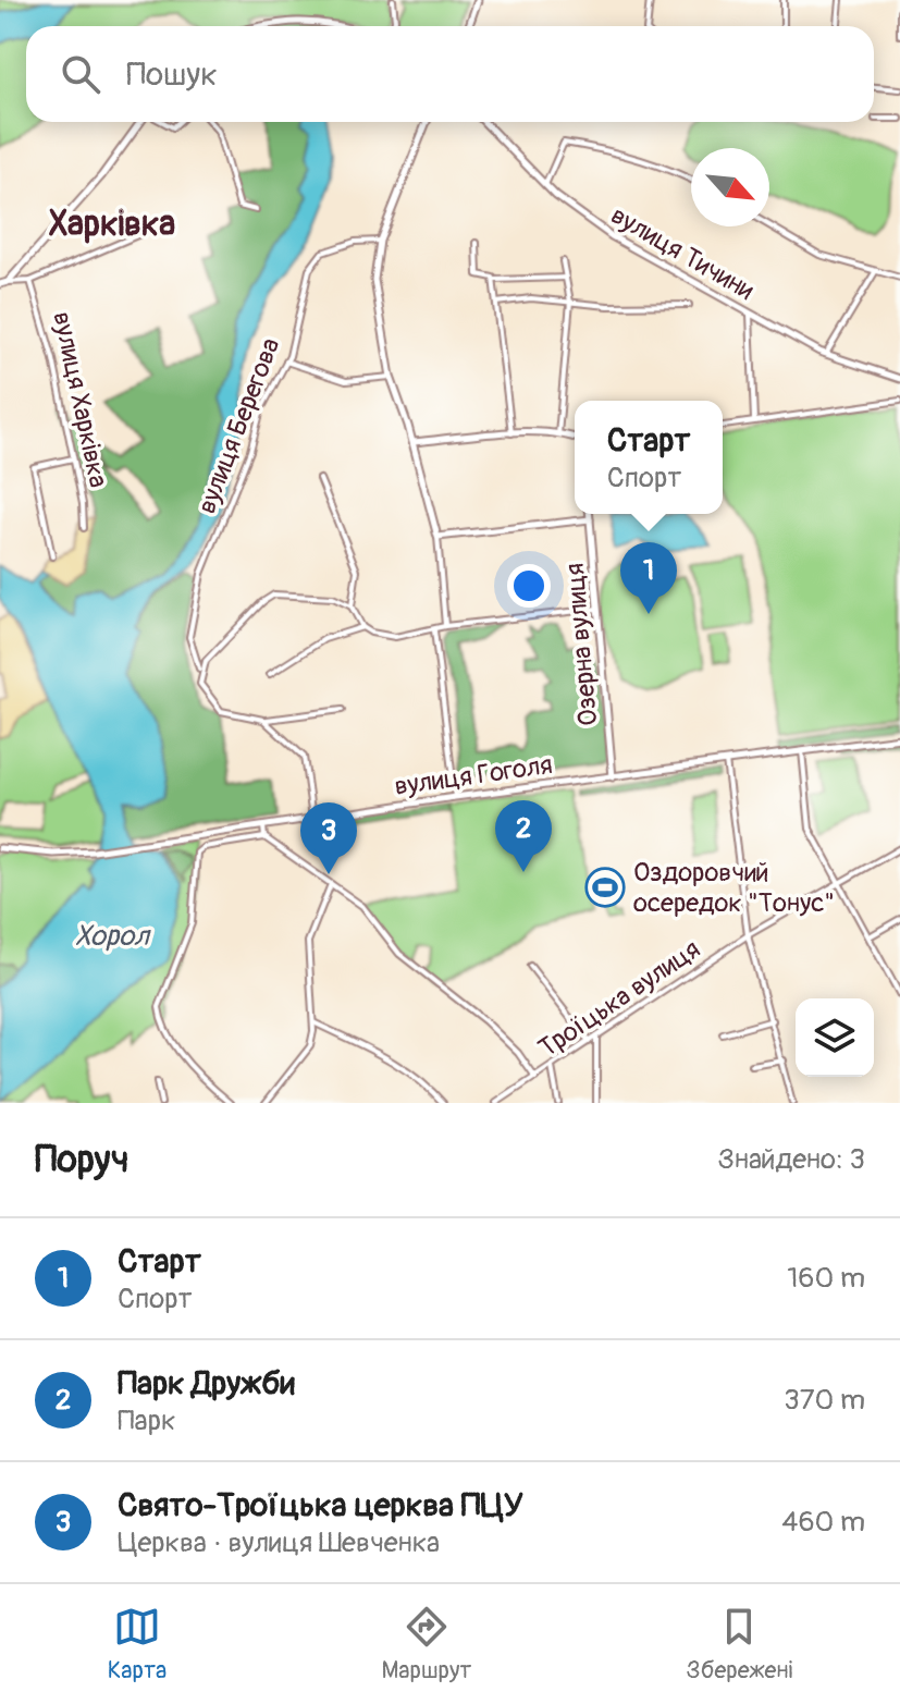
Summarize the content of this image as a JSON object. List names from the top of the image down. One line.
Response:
{"streets":{"street":["вулиця Тичини","вулиця Харківка","вулиця Берегова","Озерна вулиця","вулиця Гоголя","Троїцька вулиця"]},"crossings":[["Озерна вулиця","вулиця Гоголя"]],"districts":["Харківка"],"water":["Хорол"],"places":{"sports":["Оздоровчий осередок \"Тонус\""]},"north":"bottom right","page":{"search":"Пошук","popup":["Старт","Спорт"],"pins":["1","2","3"],"heading":["Поруч","Знайдено: 3"],"list":[{"mark":"1","name":"Старт","note":"Спорт","value":"160 m"},{"mark":"2","name":"Парк Дружби","note":"Парк","value":"370 m"},{"mark":"3","name":"Свято-Троїцька церква ПЦУ","note":"Церква · вулиця Шевченка","value":"460 m"}],"nav":["Карта","Маршрут","Збережені"]}}
